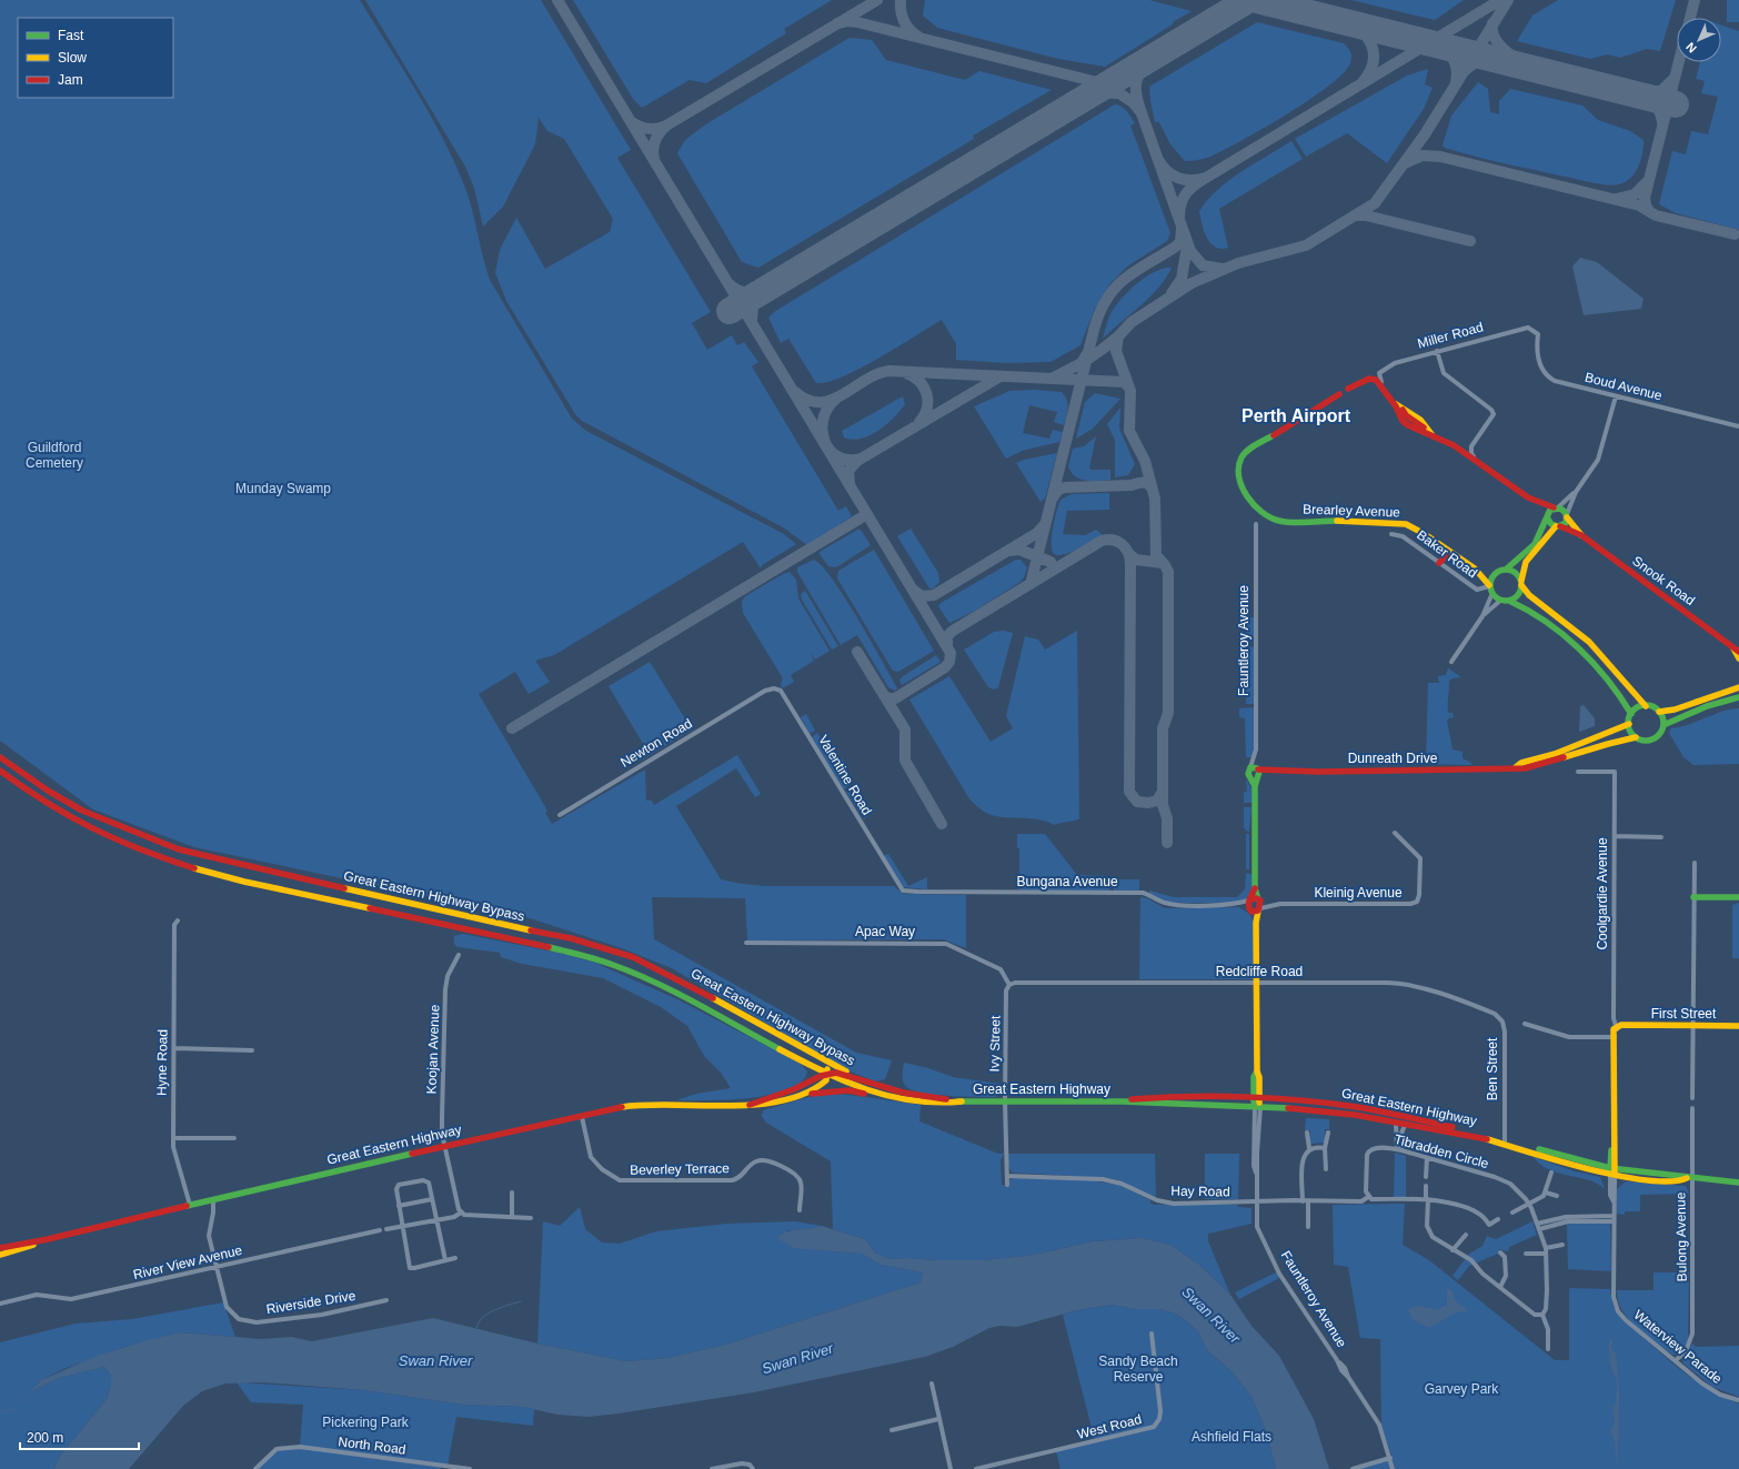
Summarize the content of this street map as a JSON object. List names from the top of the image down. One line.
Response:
{"streets":{"main road":["Brearley Avenue","Snook Road","Fauntleroy Avenue","Dunreath Drive","Coolgardie Avenue","Great Eastern Highway Bypass","First Street","Great Eastern Highway"],"street":["Miller Road","Boud Avenue","Baker Road","Newton Road","Valentine Road","Bungana Avenue","Kleinig Avenue","Apac Way","Redcliffe Road","Ivy Street","Koojan Avenue","Hyne Road","Ben Street","Tibradden Circle","Beverley Terrace","Hay Road","Bulong Avenue","River View Avenue","Riverside Drive","Waterview Parade","West Road","North Road"]},"crossings":[["Miller Road","Boud Avenue"],["Brearley Avenue","Baker Road"],["Fauntleroy Avenue","Dunreath Drive"],["Fauntleroy Avenue","Bungana Avenue"],["Fauntleroy Avenue","Kleinig Avenue"],["Fauntleroy Avenue","Redcliffe Road"],["Fauntleroy Avenue","Great Eastern Highway"],["Fauntleroy Avenue","Hay Road"],["Newton Road","Valentine Road"],["Valentine Road","Bungana Avenue"],["Bungana Avenue","Kleinig Avenue"],["Coolgardie Avenue","First Street"],["Coolgardie Avenue","Great Eastern Highway"],["Coolgardie Avenue","Waterview Parade"],["Great Eastern Highway Bypass","Great Eastern Highway"],["Apac Way","Redcliffe Road"],["Apac Way","Ivy Street"],["Redcliffe Road","Ivy Street"],["Redcliffe Road","Ben Street"],["Ivy Street","Great Eastern Highway"],["Ivy Street","Hay Road"],["Koojan Avenue","Great Eastern Highway"],["Hyne Road","Great Eastern Highway"],["Ben Street","Great Eastern Highway"],["Great Eastern Highway","Beverley Terrace"],["Great Eastern Highway","Bulong Avenue"],["Tibradden Circle","Hay Road"],["Bulong Avenue","Waterview Parade"],["River View Avenue","Riverside Drive"]],"districts":["Perth Airport"],"water":["Swan River"],"parks":["Guildford Cemetery","Munday Swamp","Sandy Beach Reserve","Garvey Park","Pickering Park","Ashfield Flats"],"legend":["Fast","Slow","Jam"],"scale_bar":"200 m","north":"bottom left"}
